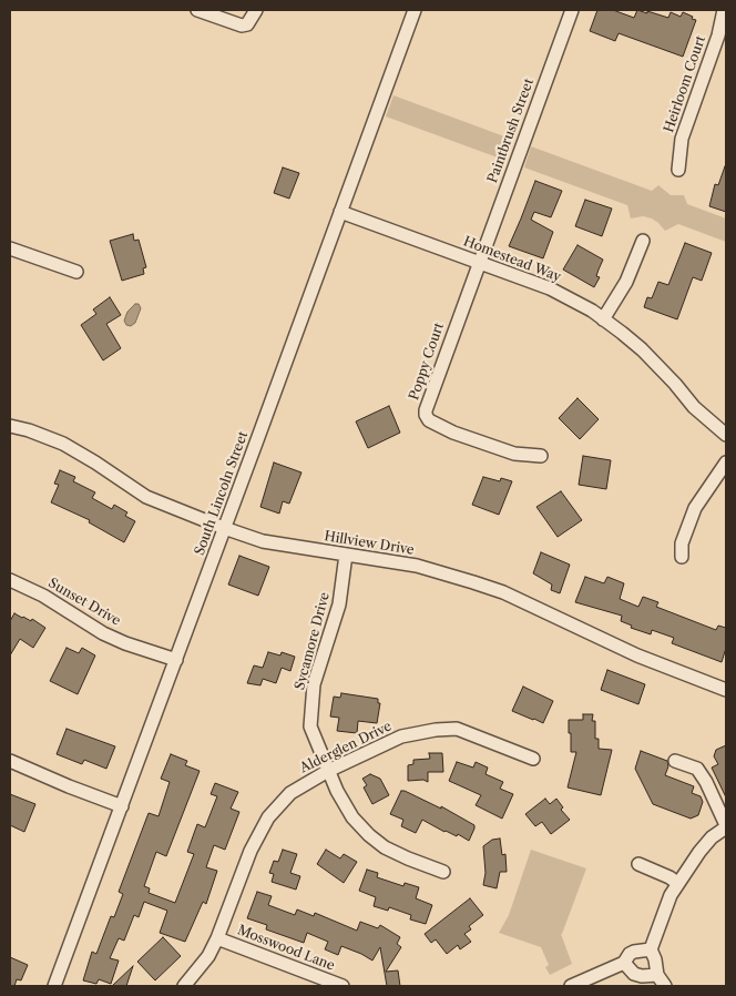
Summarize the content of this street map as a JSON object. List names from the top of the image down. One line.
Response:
{"streets":{"street":["Heirloom Court","Paintbrush Street","Homestead Way","Poppy Court","South Lincoln Street","Hillview Drive","Sunset Drive","Sycamore Drive","Alderglen Drive","Mosswood Lane"]},"crossings":[["Paintbrush Street","Homestead Way"],["Paintbrush Street","Poppy Court"],["Homestead Way","Poppy Court"],["Homestead Way","South Lincoln Street"],["South Lincoln Street","Hillview Drive"],["South Lincoln Street","Sunset Drive"],["Hillview Drive","Sycamore Drive"],["Sycamore Drive","Alderglen Drive"],["Alderglen Drive","Mosswood Lane"]]}
